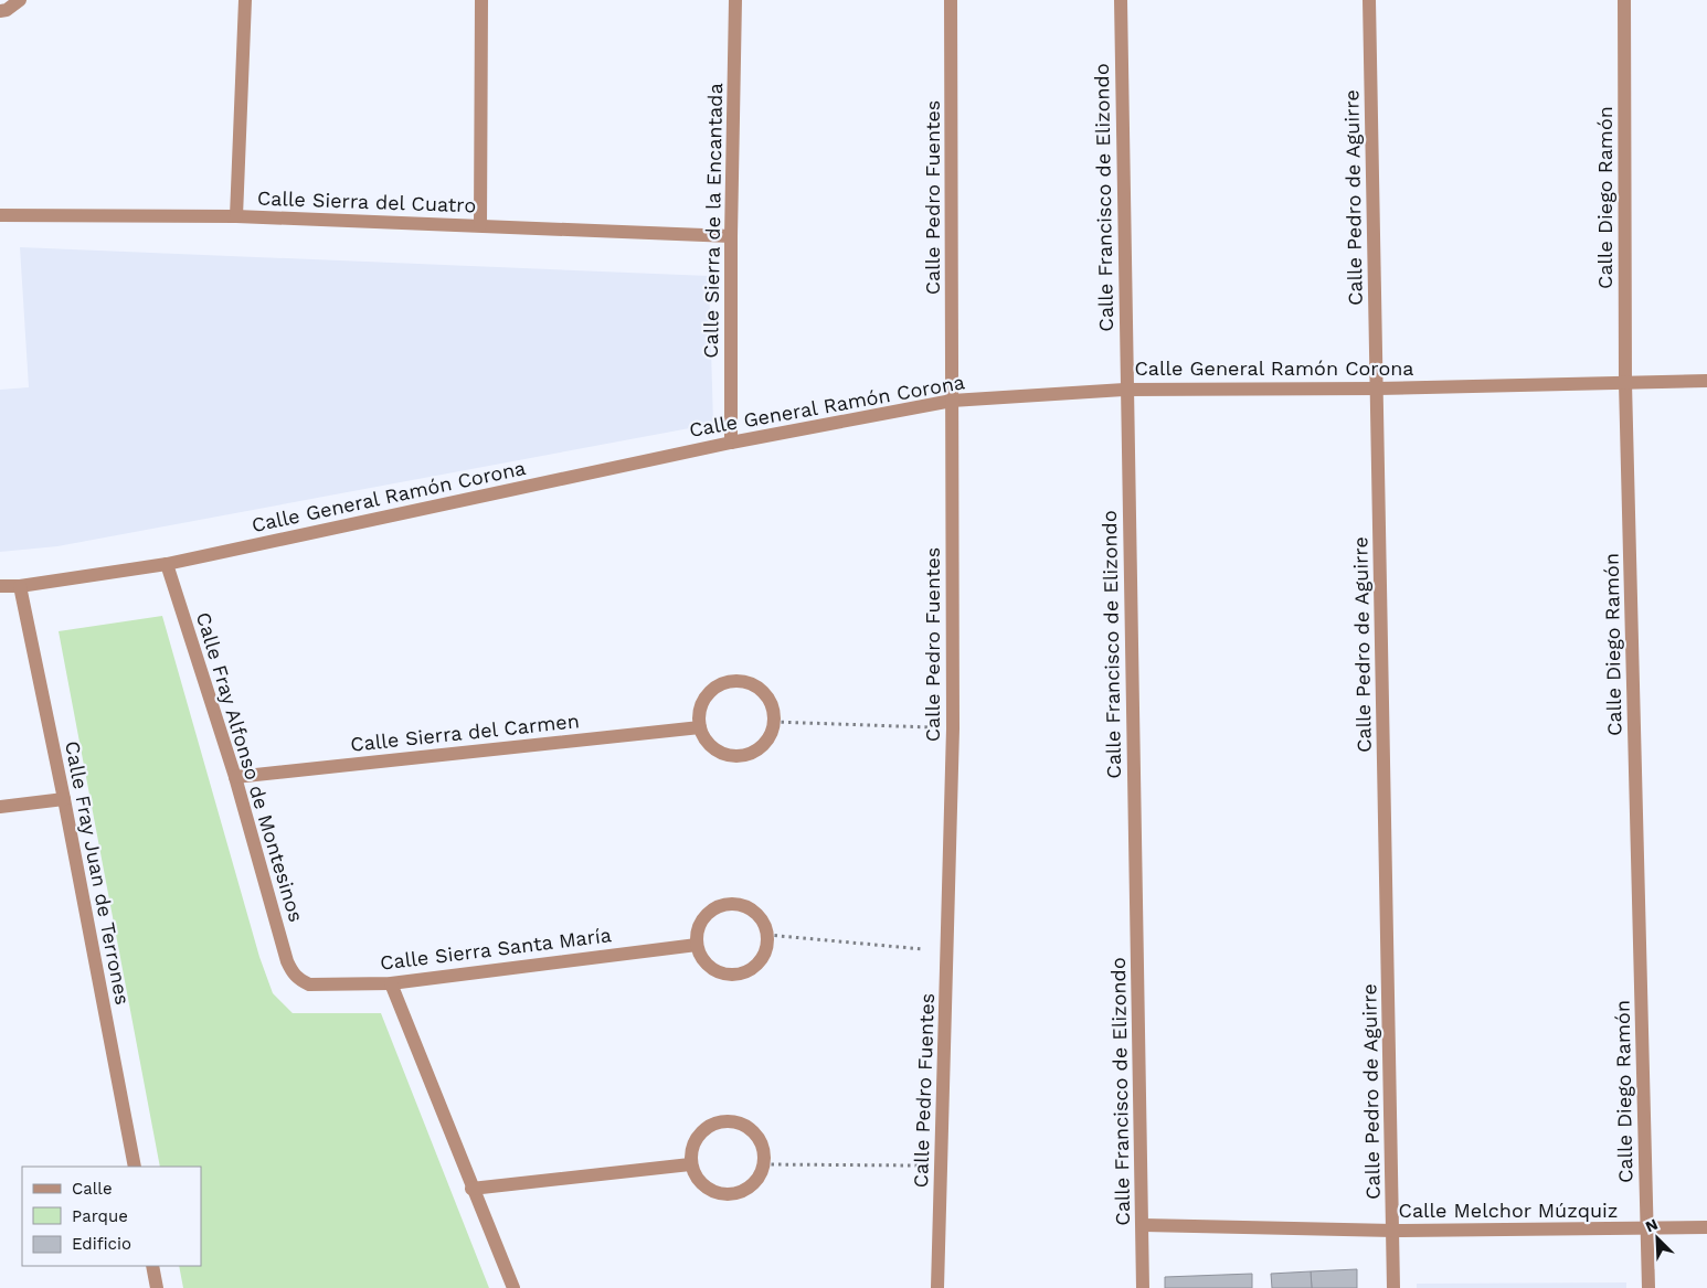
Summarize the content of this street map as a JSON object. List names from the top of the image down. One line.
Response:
{"streets":{"street":["Calle Pedro Fuentes","Calle Francisco de Elizondo","Calle Pedro de Aguirre","Calle Diego Ramón","Calle Sierra del Cuatro","Calle Sierra de la Encantada","Calle General Ramón Corona","Calle Sierra del Carmen","Calle Fray Alfonso de Montesinos","Calle Fray Juan de Terrones","Calle Sierra Santa María","Calle Melchor Múzquiz"]},"crossings":[["Calle Pedro Fuentes","Calle General Ramón Corona"],["Calle Francisco de Elizondo","Calle General Ramón Corona"],["Calle Francisco de Elizondo","Calle Melchor Múzquiz"],["Calle Pedro de Aguirre","Calle General Ramón Corona"],["Calle Pedro de Aguirre","Calle Melchor Múzquiz"],["Calle Diego Ramón","Calle General Ramón Corona"],["Calle Diego Ramón","Calle Melchor Múzquiz"],["Calle Sierra del Cuatro","Calle Sierra de la Encantada"],["Calle Sierra de la Encantada","Calle General Ramón Corona"],["Calle General Ramón Corona","Calle Fray Alfonso de Montesinos"],["Calle General Ramón Corona","Calle Fray Juan de Terrones"],["Calle Sierra del Carmen","Calle Fray Alfonso de Montesinos"],["Calle Fray Alfonso de Montesinos","Calle Sierra Santa María"]],"legend":["Calle","Parque","Edificio"],"north":"top left"}
